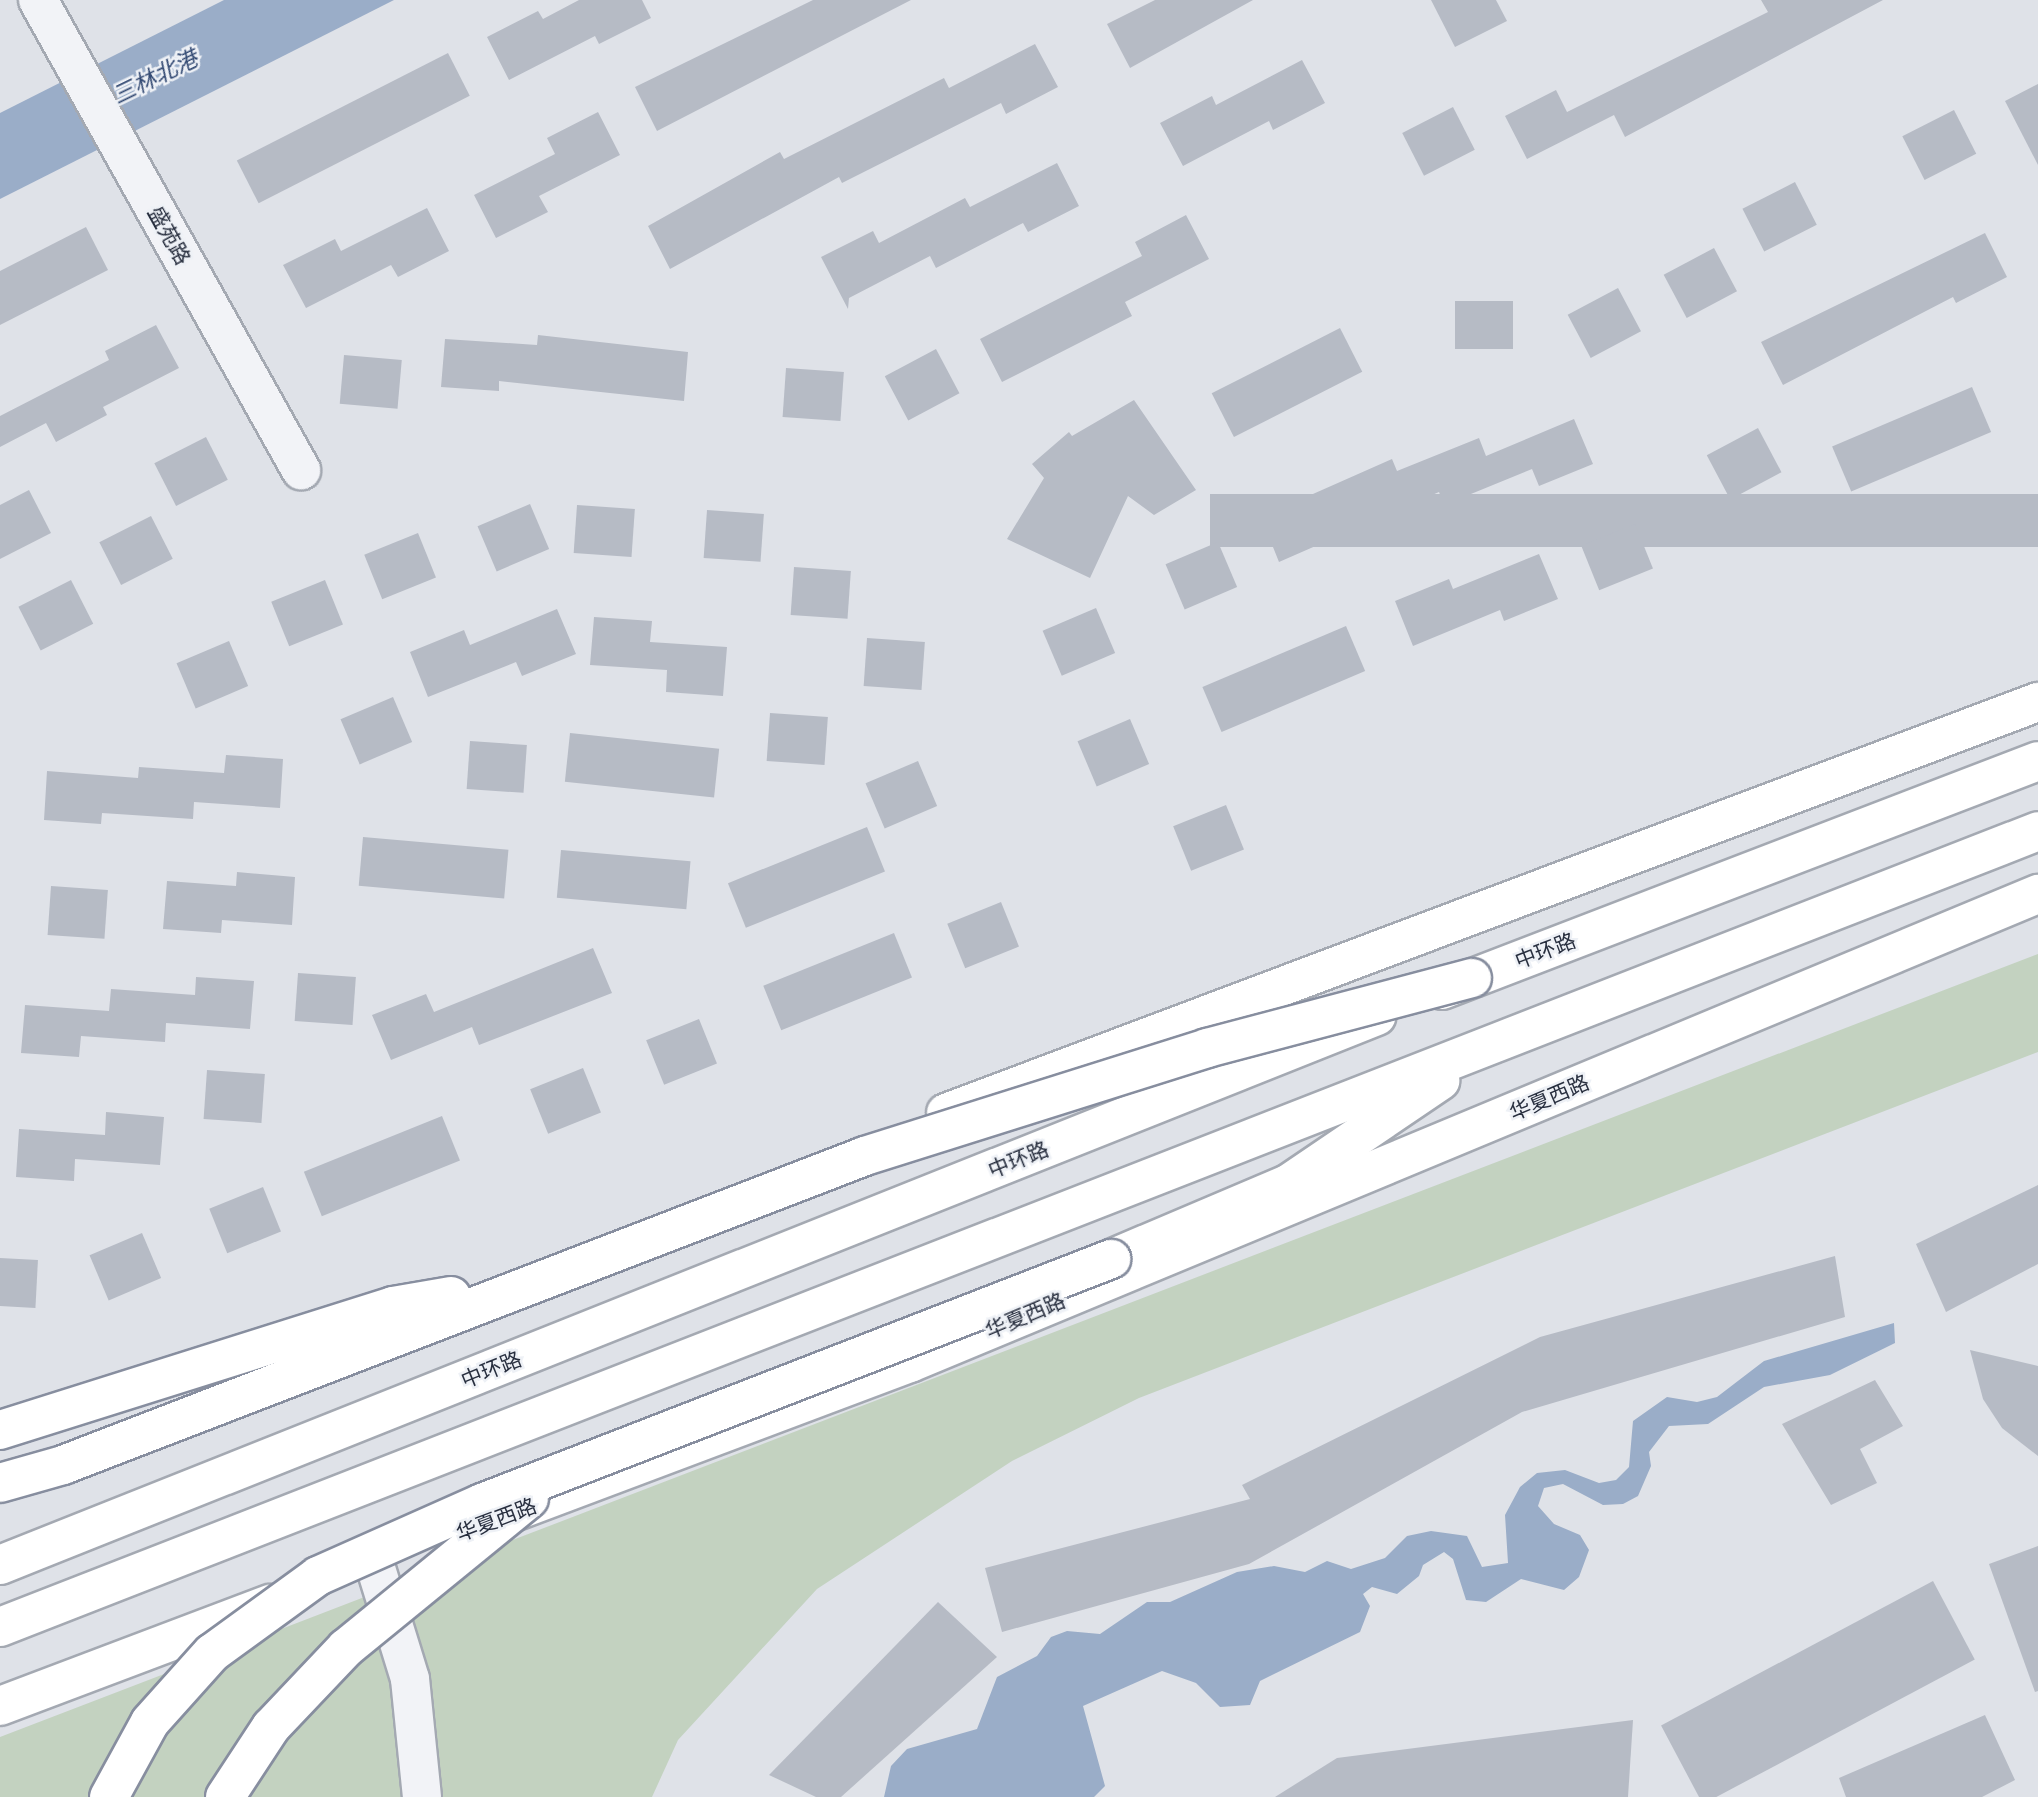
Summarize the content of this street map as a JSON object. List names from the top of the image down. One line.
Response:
{"streets":{"main road":["中环路","华夏西路"],"street":["盛苑路"]},"water":["三林北港"]}
